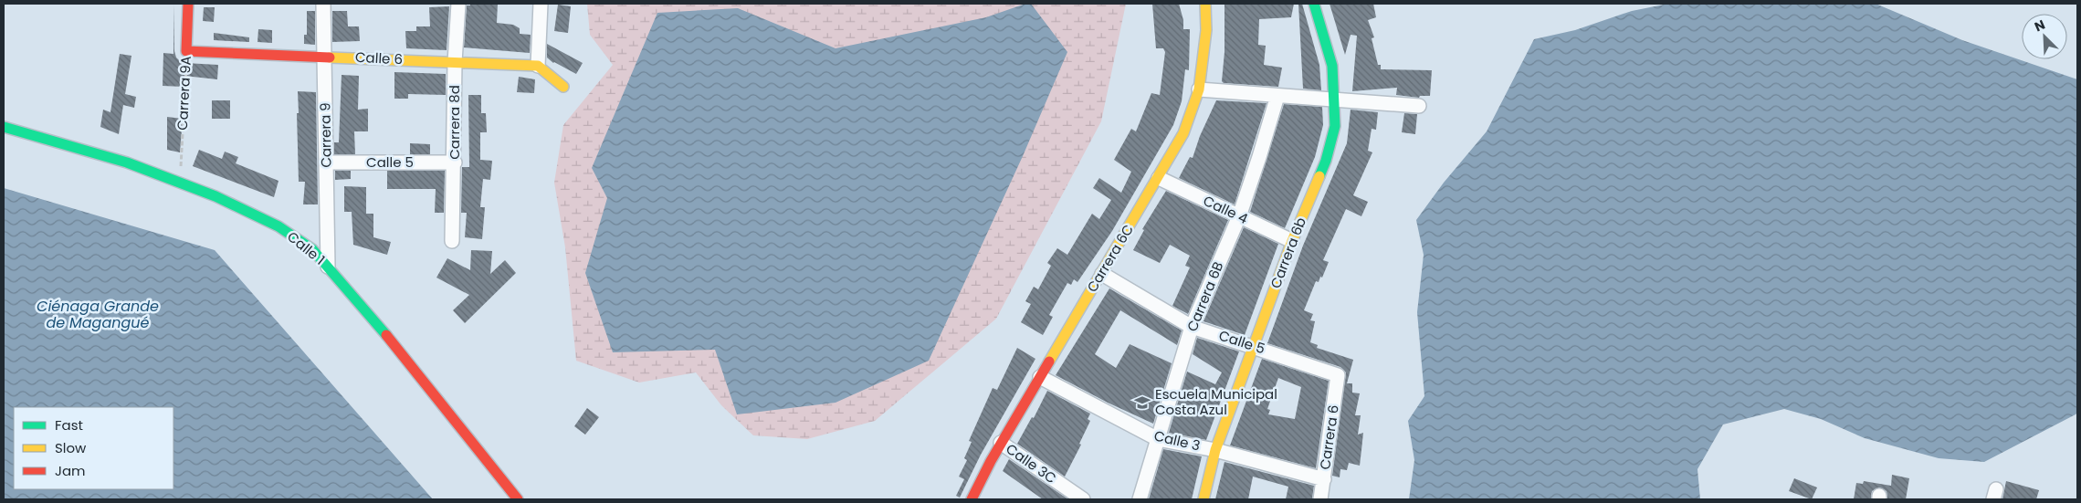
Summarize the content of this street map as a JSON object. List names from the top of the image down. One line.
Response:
{"streets":{"street":["Calle 6","Carrera 9A","Carrera 8d","Carrera 9","Calle 5","Calle 4","Calle 1","Carrera 6b","Carrera 6C","Carrera 6B","Carrera 6","Calle 3","Calle 3C"]},"crossings":[["Calle 6","Carrera 9A"],["Calle 6","Carrera 8d"],["Calle 6","Carrera 9"],["Carrera 9A","Calle 1"],["Carrera 8d","Calle 5"],["Carrera 9","Calle 5"],["Carrera 9","Calle 1"],["Calle 5","Carrera 6b"],["Calle 5","Carrera 6C"],["Calle 5","Carrera 6B"],["Calle 5","Carrera 6"],["Calle 4","Carrera 6b"],["Calle 4","Carrera 6C"],["Calle 4","Carrera 6B"],["Carrera 6b","Calle 3"],["Carrera 6C","Calle 3"],["Carrera 6C","Calle 3C"],["Carrera 6B","Calle 3"],["Carrera 6","Calle 3"]],"water":["Ciénaga Grande de Magangué"],"places":{"school or university":["Escuela Municipal Costa Azul"]},"legend":["Fast","Slow","Jam"],"north":"top left"}
